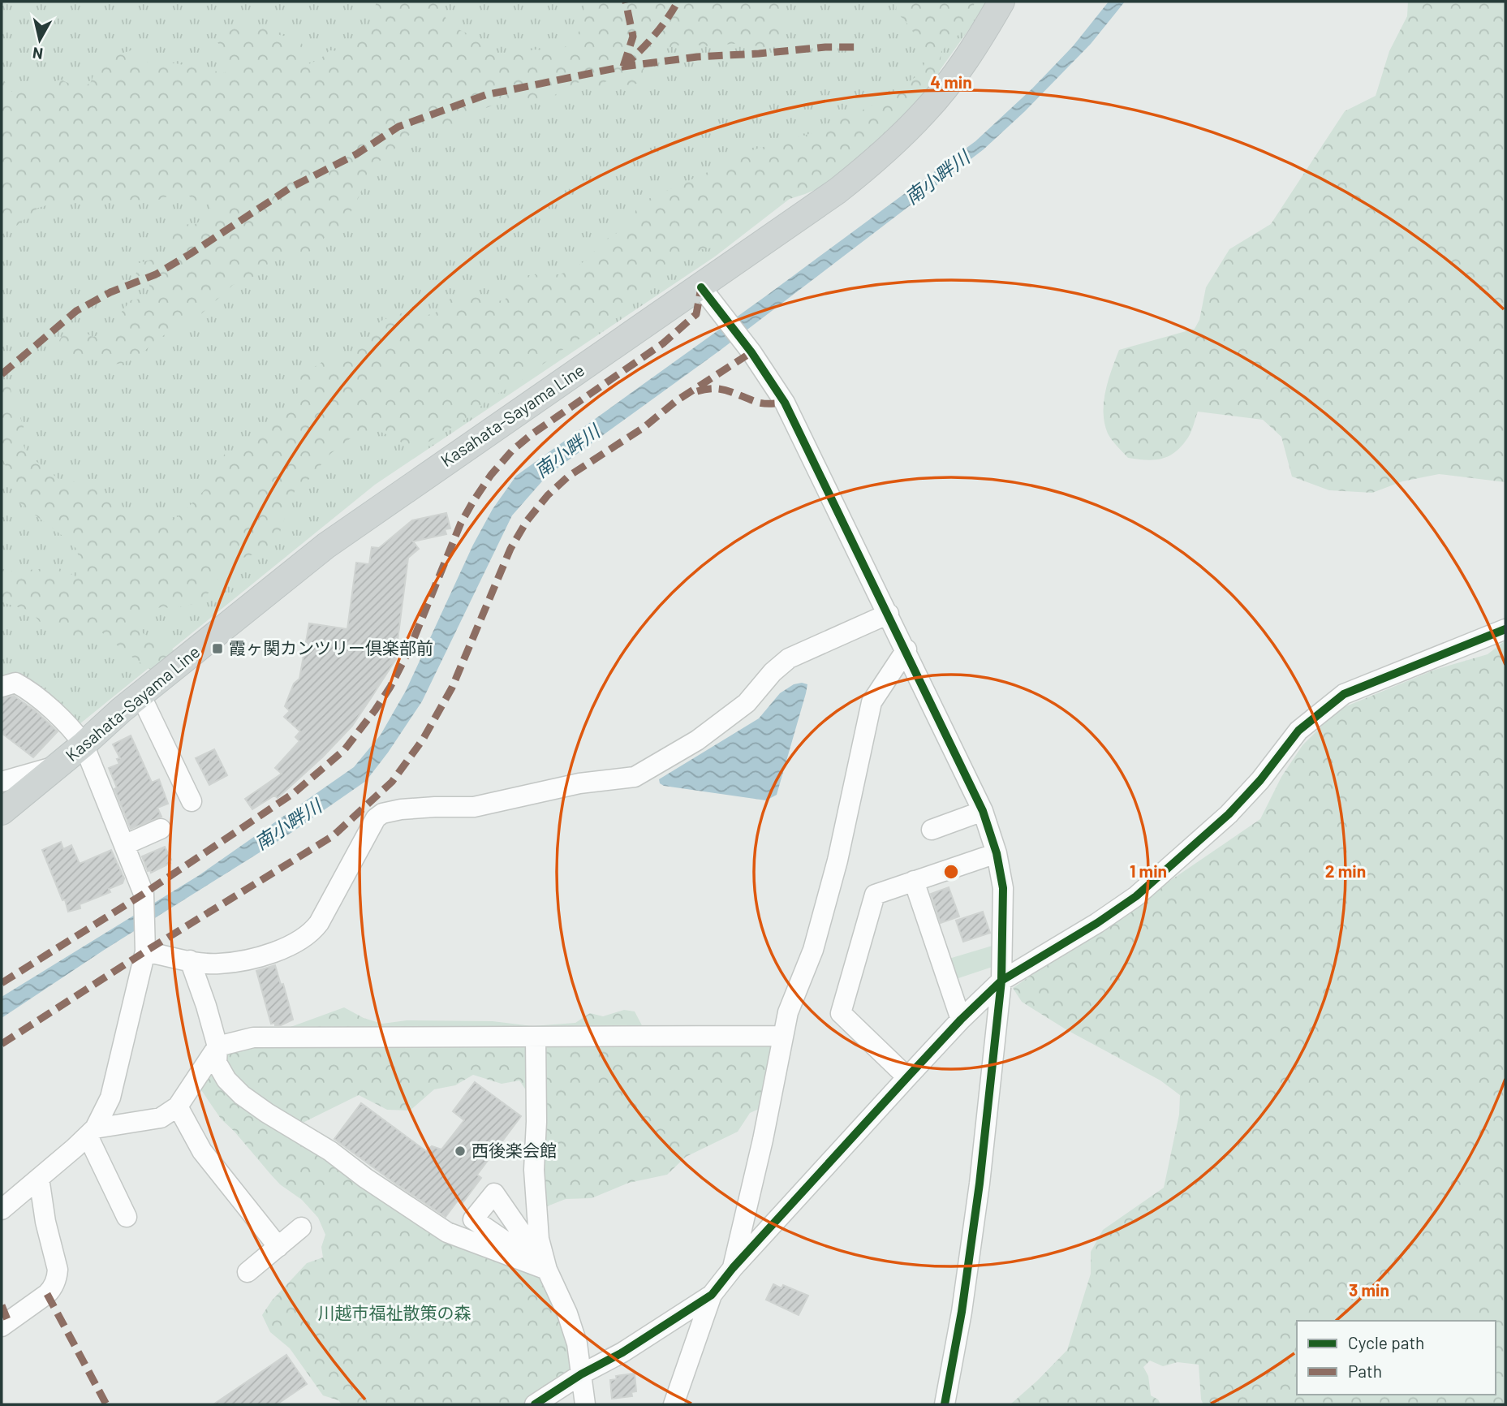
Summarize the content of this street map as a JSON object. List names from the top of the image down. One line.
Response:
{"streets":{"main road":["Kasahata-Sayama Line"]},"water":["南小畔川"],"parks":["川越市福祉散策の森"],"places":{"transit":["霞ヶ関カンツリー倶楽部前"],"other":["西後楽会館"]},"legend":["Cycle path","Path"],"north":"bottom","rings":["4 min","1 min","2 min","3 min"]}
